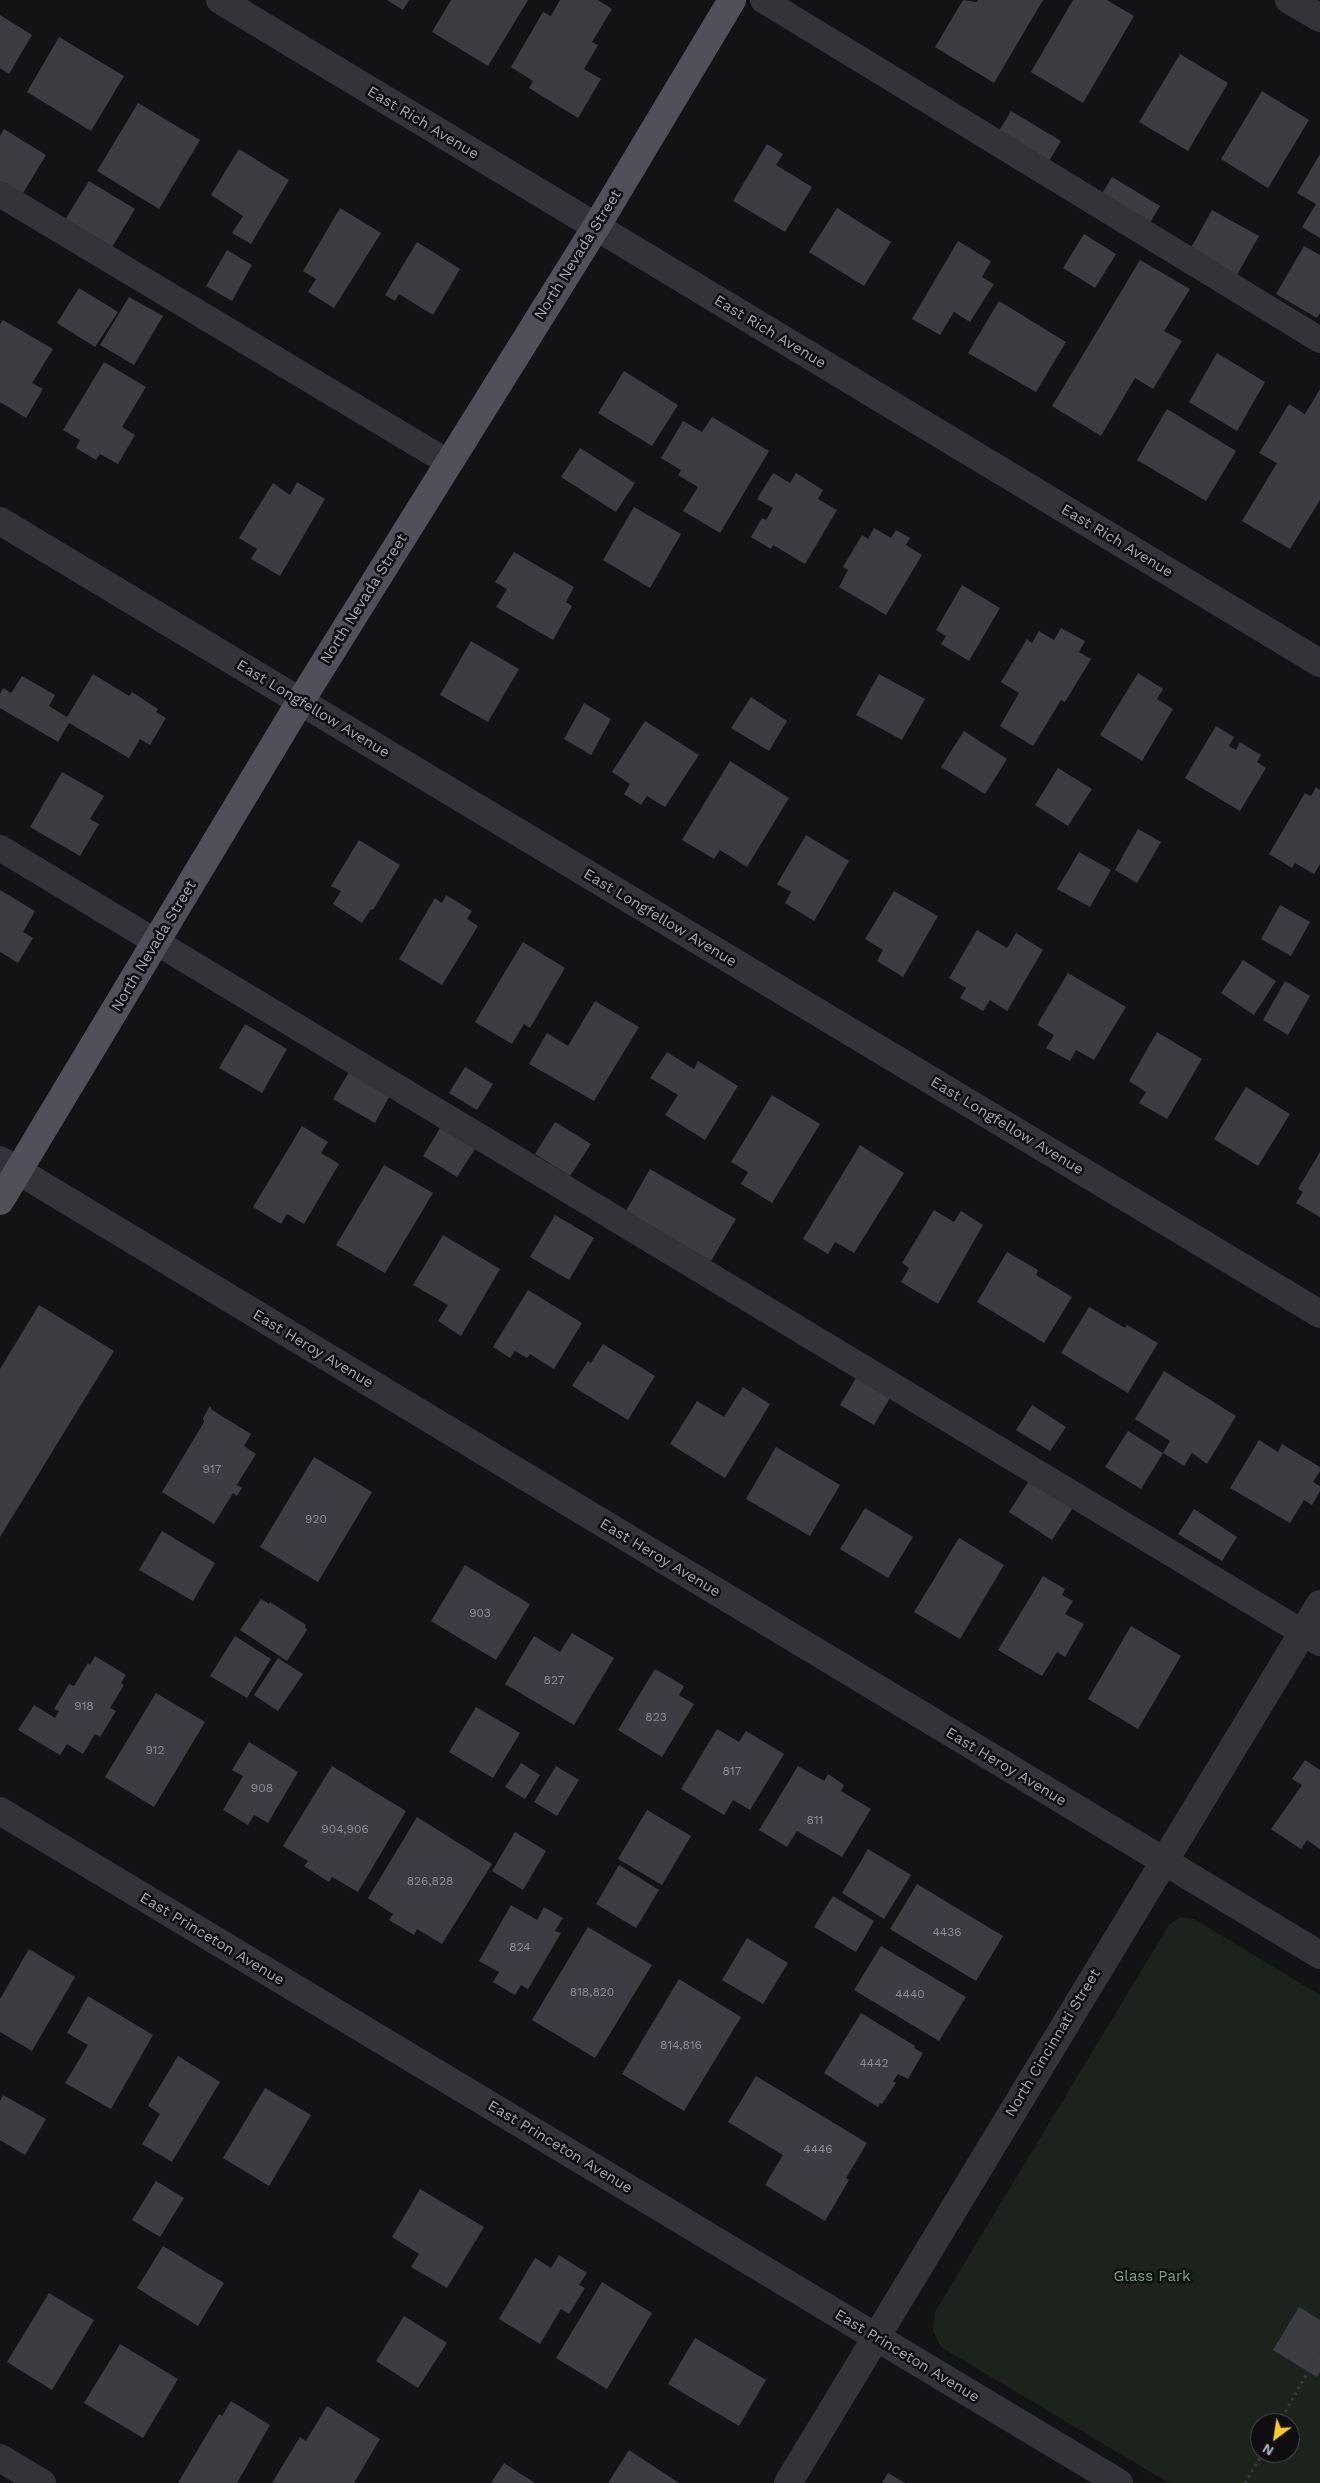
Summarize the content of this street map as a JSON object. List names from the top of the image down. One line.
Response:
{"streets":{"main road":["North Nevada Street"],"street":["East Rich Avenue","East Longfellow Avenue","East Heroy Avenue","East Princeton Avenue","North Cincinnati Street"]},"crossings":[["East Rich Avenue","North Nevada Street"],["North Nevada Street","East Longfellow Avenue"],["North Nevada Street","East Heroy Avenue"],["East Heroy Avenue","North Cincinnati Street"],["East Princeton Avenue","North Cincinnati Street"]],"parks":["Glass Park"],"house_numbers":["917","920","903","827","918","823","912","817","908","811","904,906","826,828","4436","824","818,820","4440","814,816","4442","4446"],"north":"bottom left"}
